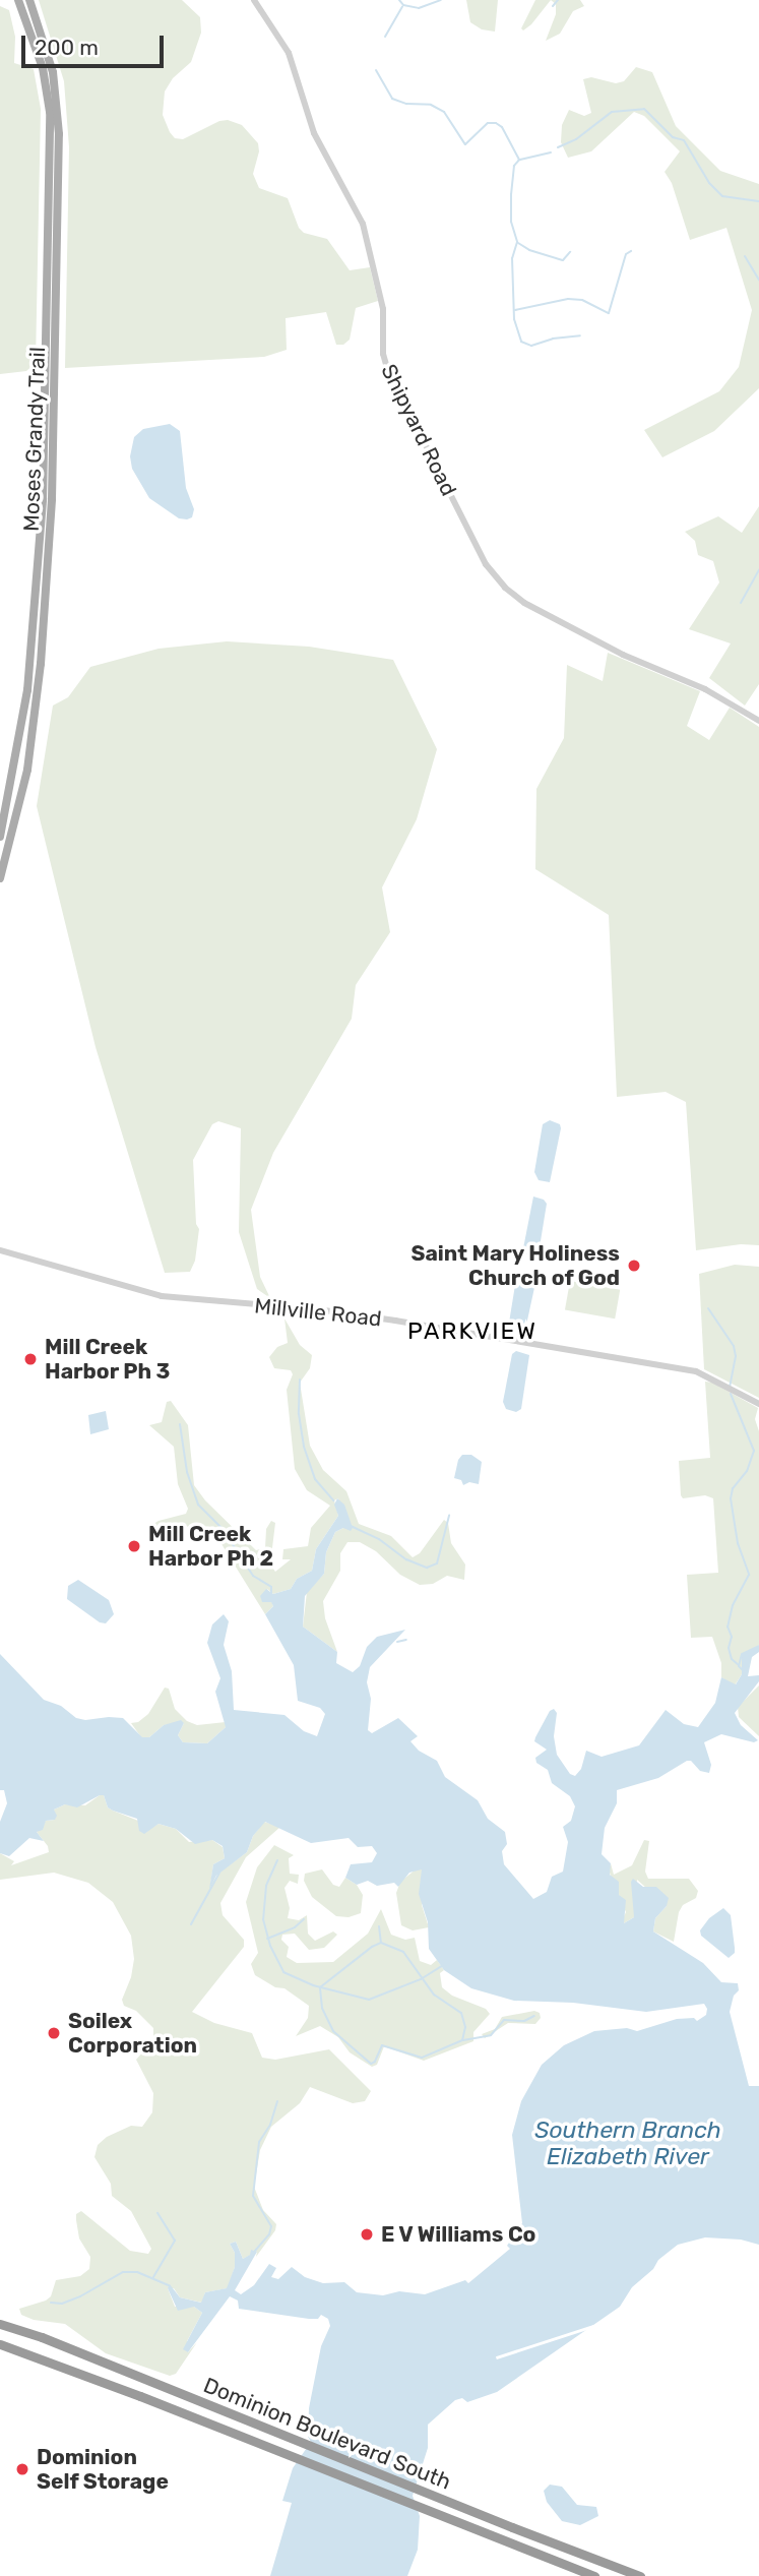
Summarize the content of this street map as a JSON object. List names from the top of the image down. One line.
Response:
{"streets":{"highway":["Dominion Boulevard South"],"main road":["Moses Grandy Trail"],"street":["Shipyard Road","Millville Road"]},"districts":["PARKVIEW"],"water":["Southern Branch Elizabeth River"],"places":["Saint Mary Holiness Church of God","Mill Creek Harbor Ph 3","Mill Creek Harbor Ph 2","Soilex Corporation","E V Williams Co","Dominion Self Storage"],"scale_bar":"200 m"}
